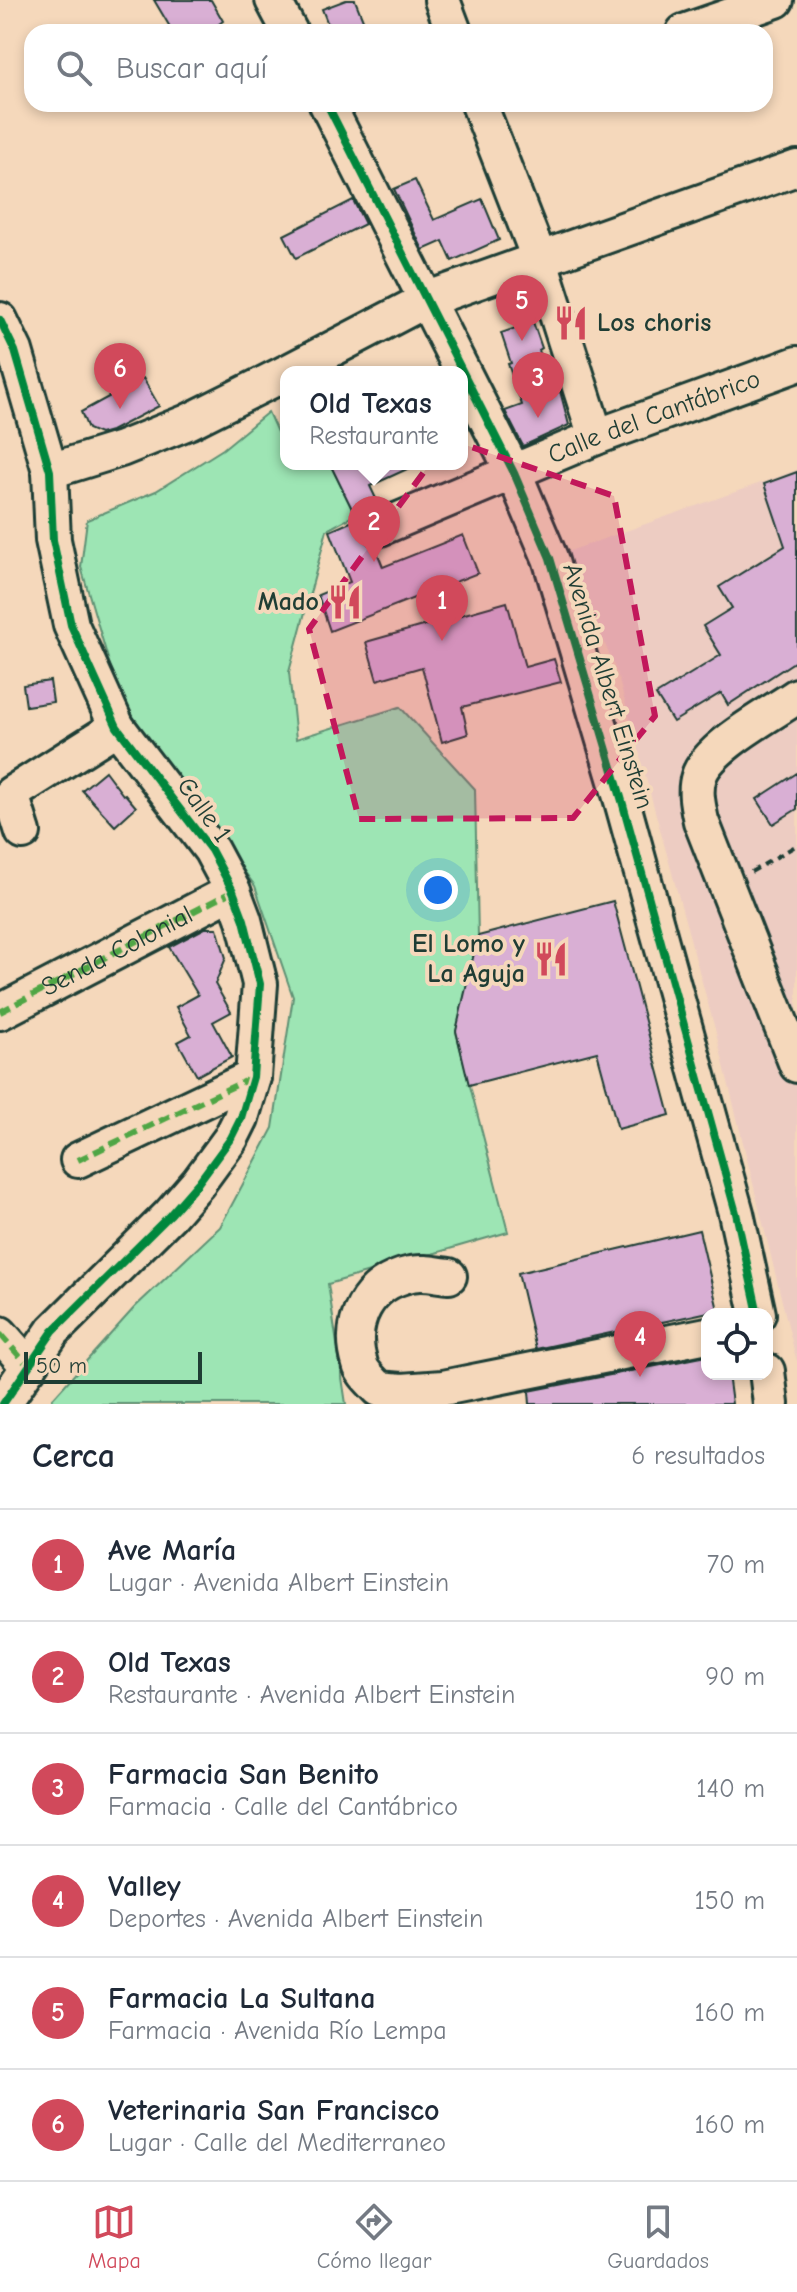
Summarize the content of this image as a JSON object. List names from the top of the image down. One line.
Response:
{"streets":{"street":["Calle del Cantábrico","Avenida Albert Einstein","Calle 1","Senda Colonial"]},"crossings":[["Calle del Cantábrico","Avenida Albert Einstein"],["Calle 1","Senda Colonial"]],"places":{"restaurant":["Los choris","Mado","El Lomo y La Aguja"]},"scale_bar":"50 m","page":{"search":"Buscar aquí","pins":["5","6","3","2","1","4"],"popup":["Old Texas","Restaurante"],"scale":"50 m","heading":["Cerca","6 resultados"],"list":[{"mark":"1","name":"Ave María","note":"Lugar · Avenida Albert Einstein","value":"70 m"},{"mark":"2","name":"Old Texas","note":"Restaurante · Avenida Albert Einstein","value":"90 m"},{"mark":"3","name":"Farmacia San Benito","note":"Farmacia · Calle del Cantábrico","value":"140 m"},{"mark":"4","name":"Valley","note":"Deportes · Avenida Albert Einstein","value":"150 m"},{"mark":"5","name":"Farmacia La Sultana","note":"Farmacia · Avenida Río Lempa","value":"160 m"},{"mark":"6","name":"Veterinaria San Francisco","note":"Lugar · Calle del Mediterraneo","value":"160 m"}],"nav":["Mapa","Cómo llegar","Guardados"]}}
